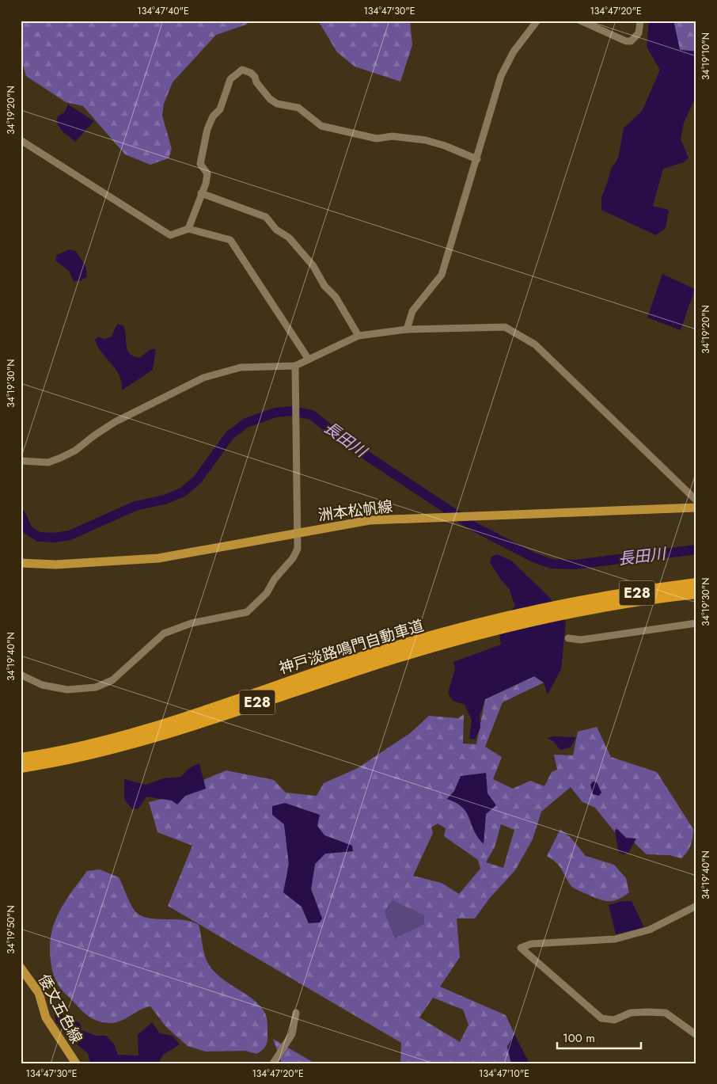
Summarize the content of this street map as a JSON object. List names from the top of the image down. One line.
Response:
{"streets":{"highway":["E28","神戸淡路鳴門自動車道"],"main road":["洲本松帆線","倭文五色線"]},"water":["長田川"],"scale_bar":"100 m","coordinates":["134°47'40\"E","134°47'30\"E","134°47'20\"E","34°19'10\"N","34°19'20\"N","34°19'30\"N","34°19'40\"N","34°19'50\"N","134°47'10\"E"]}
